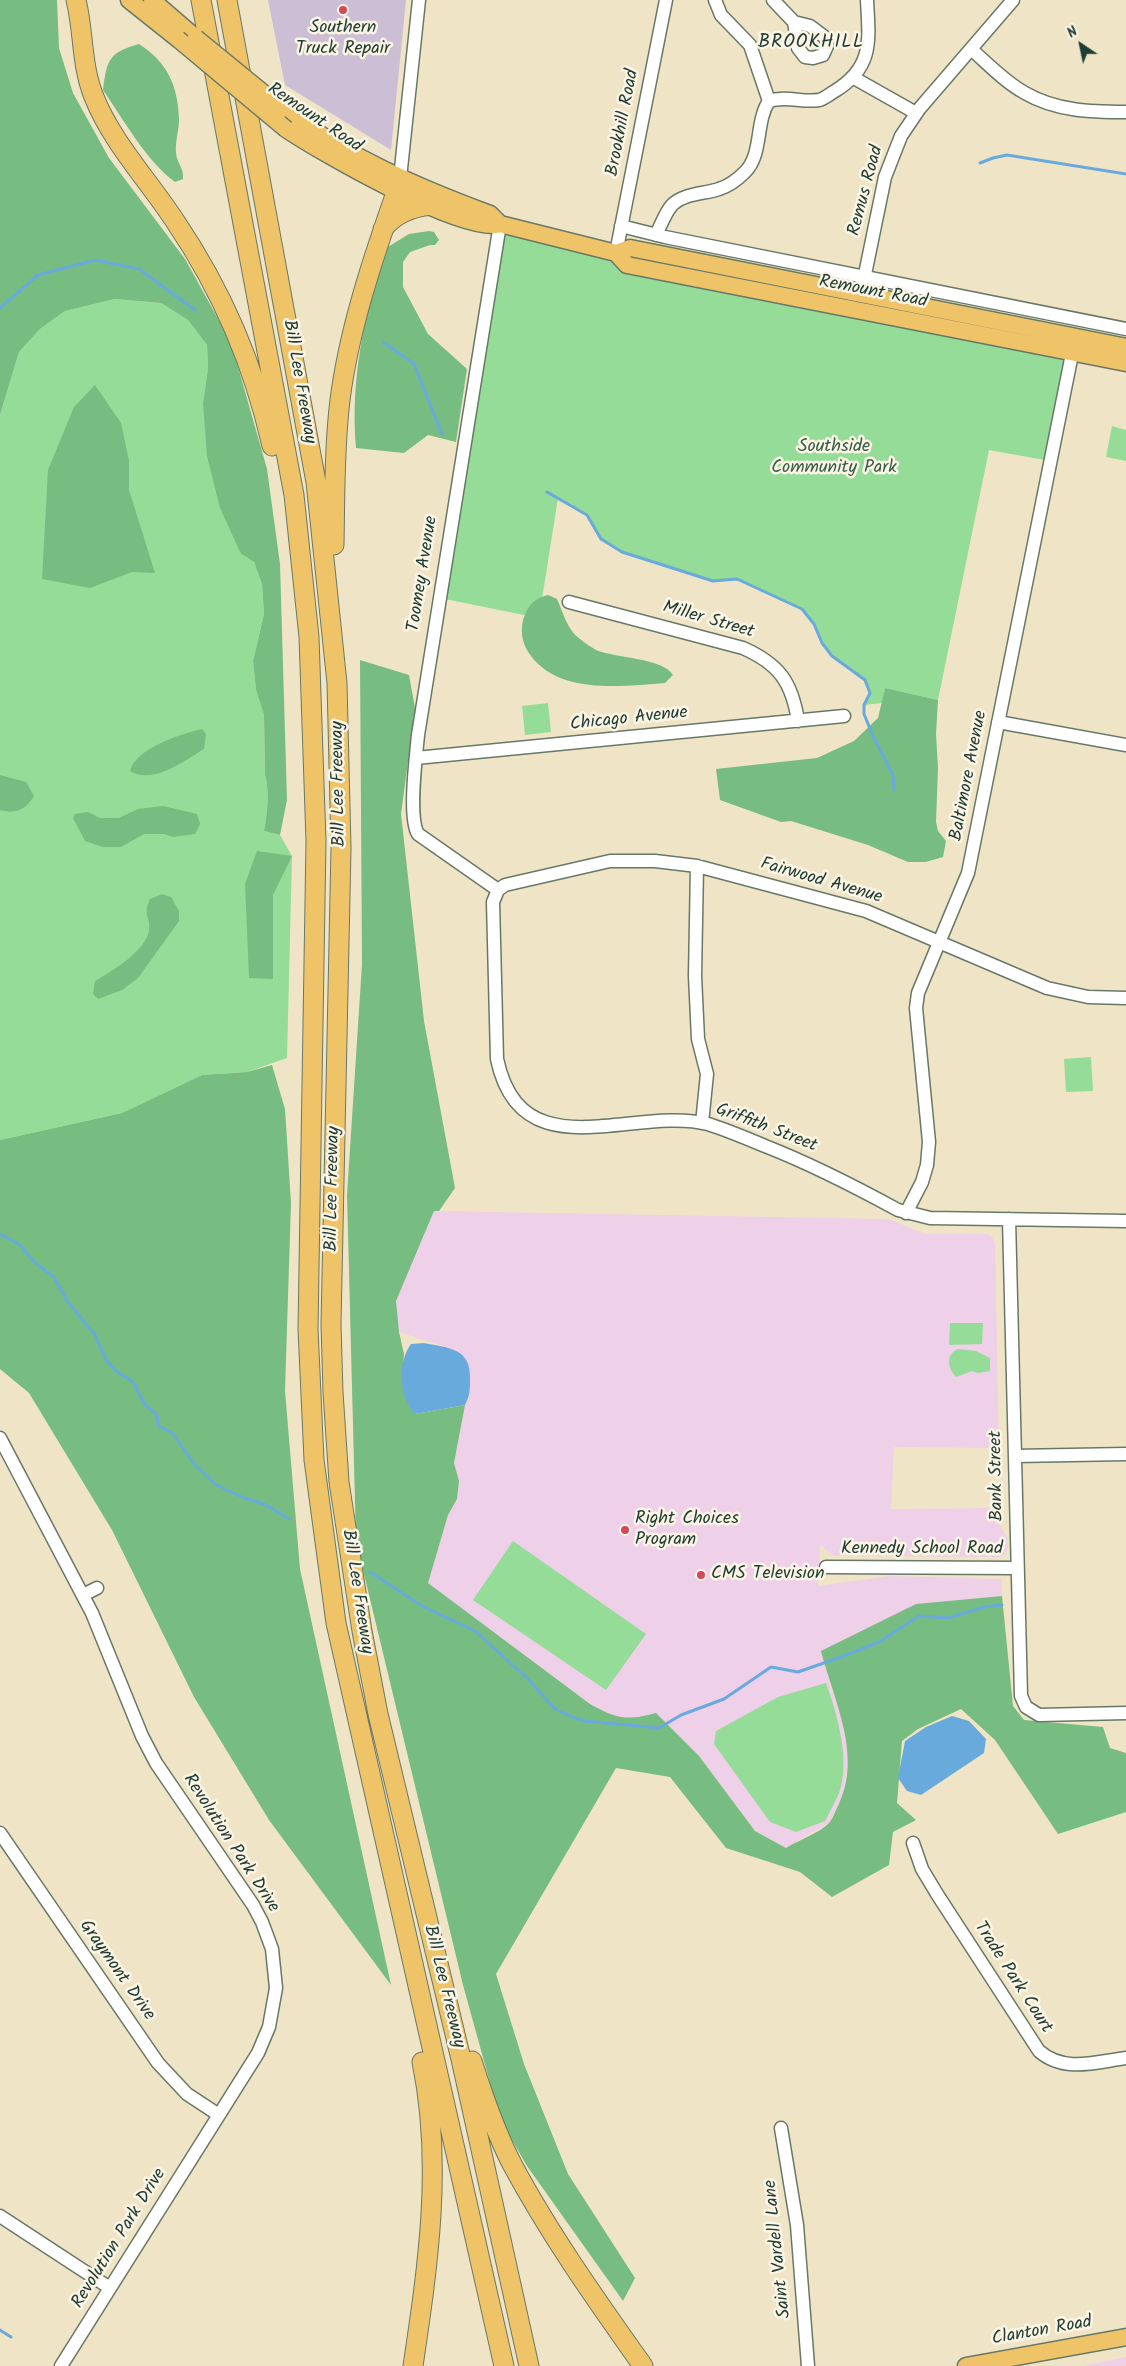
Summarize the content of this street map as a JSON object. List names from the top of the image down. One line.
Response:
{"streets":{"highway":["Bill Lee Freeway"],"main road":["Remount Road","Clanton Road"],"street":["Brookhill Road","Remus Road","Toomey Avenue","Miller Street","Chicago Avenue","Baltimore Avenue","Fairwood Avenue","Griffith Street","Bank Street","Kennedy School Road","Revolution Park Drive","Graymont Drive","Trade Park Court","Saint Vardell Lane"]},"crossings":[["Remount Road","Brookhill Road"],["Remount Road","Remus Road"],["Remount Road","Toomey Avenue"],["Remount Road","Baltimore Avenue"],["Toomey Avenue","Chicago Avenue"],["Toomey Avenue","Fairwood Avenue"],["Toomey Avenue","Griffith Street"],["Miller Street","Chicago Avenue"],["Baltimore Avenue","Fairwood Avenue"],["Baltimore Avenue","Griffith Street"],["Fairwood Avenue","Griffith Street"],["Griffith Street","Bank Street"],["Bank Street","Kennedy School Road"],["Revolution Park Drive","Graymont Drive"]],"districts":["BROOKHILL"],"parks":["Southside Community Park"],"places":["Southern Truck Repair","Right Choices Program","CMS Television"],"north":"top left"}
